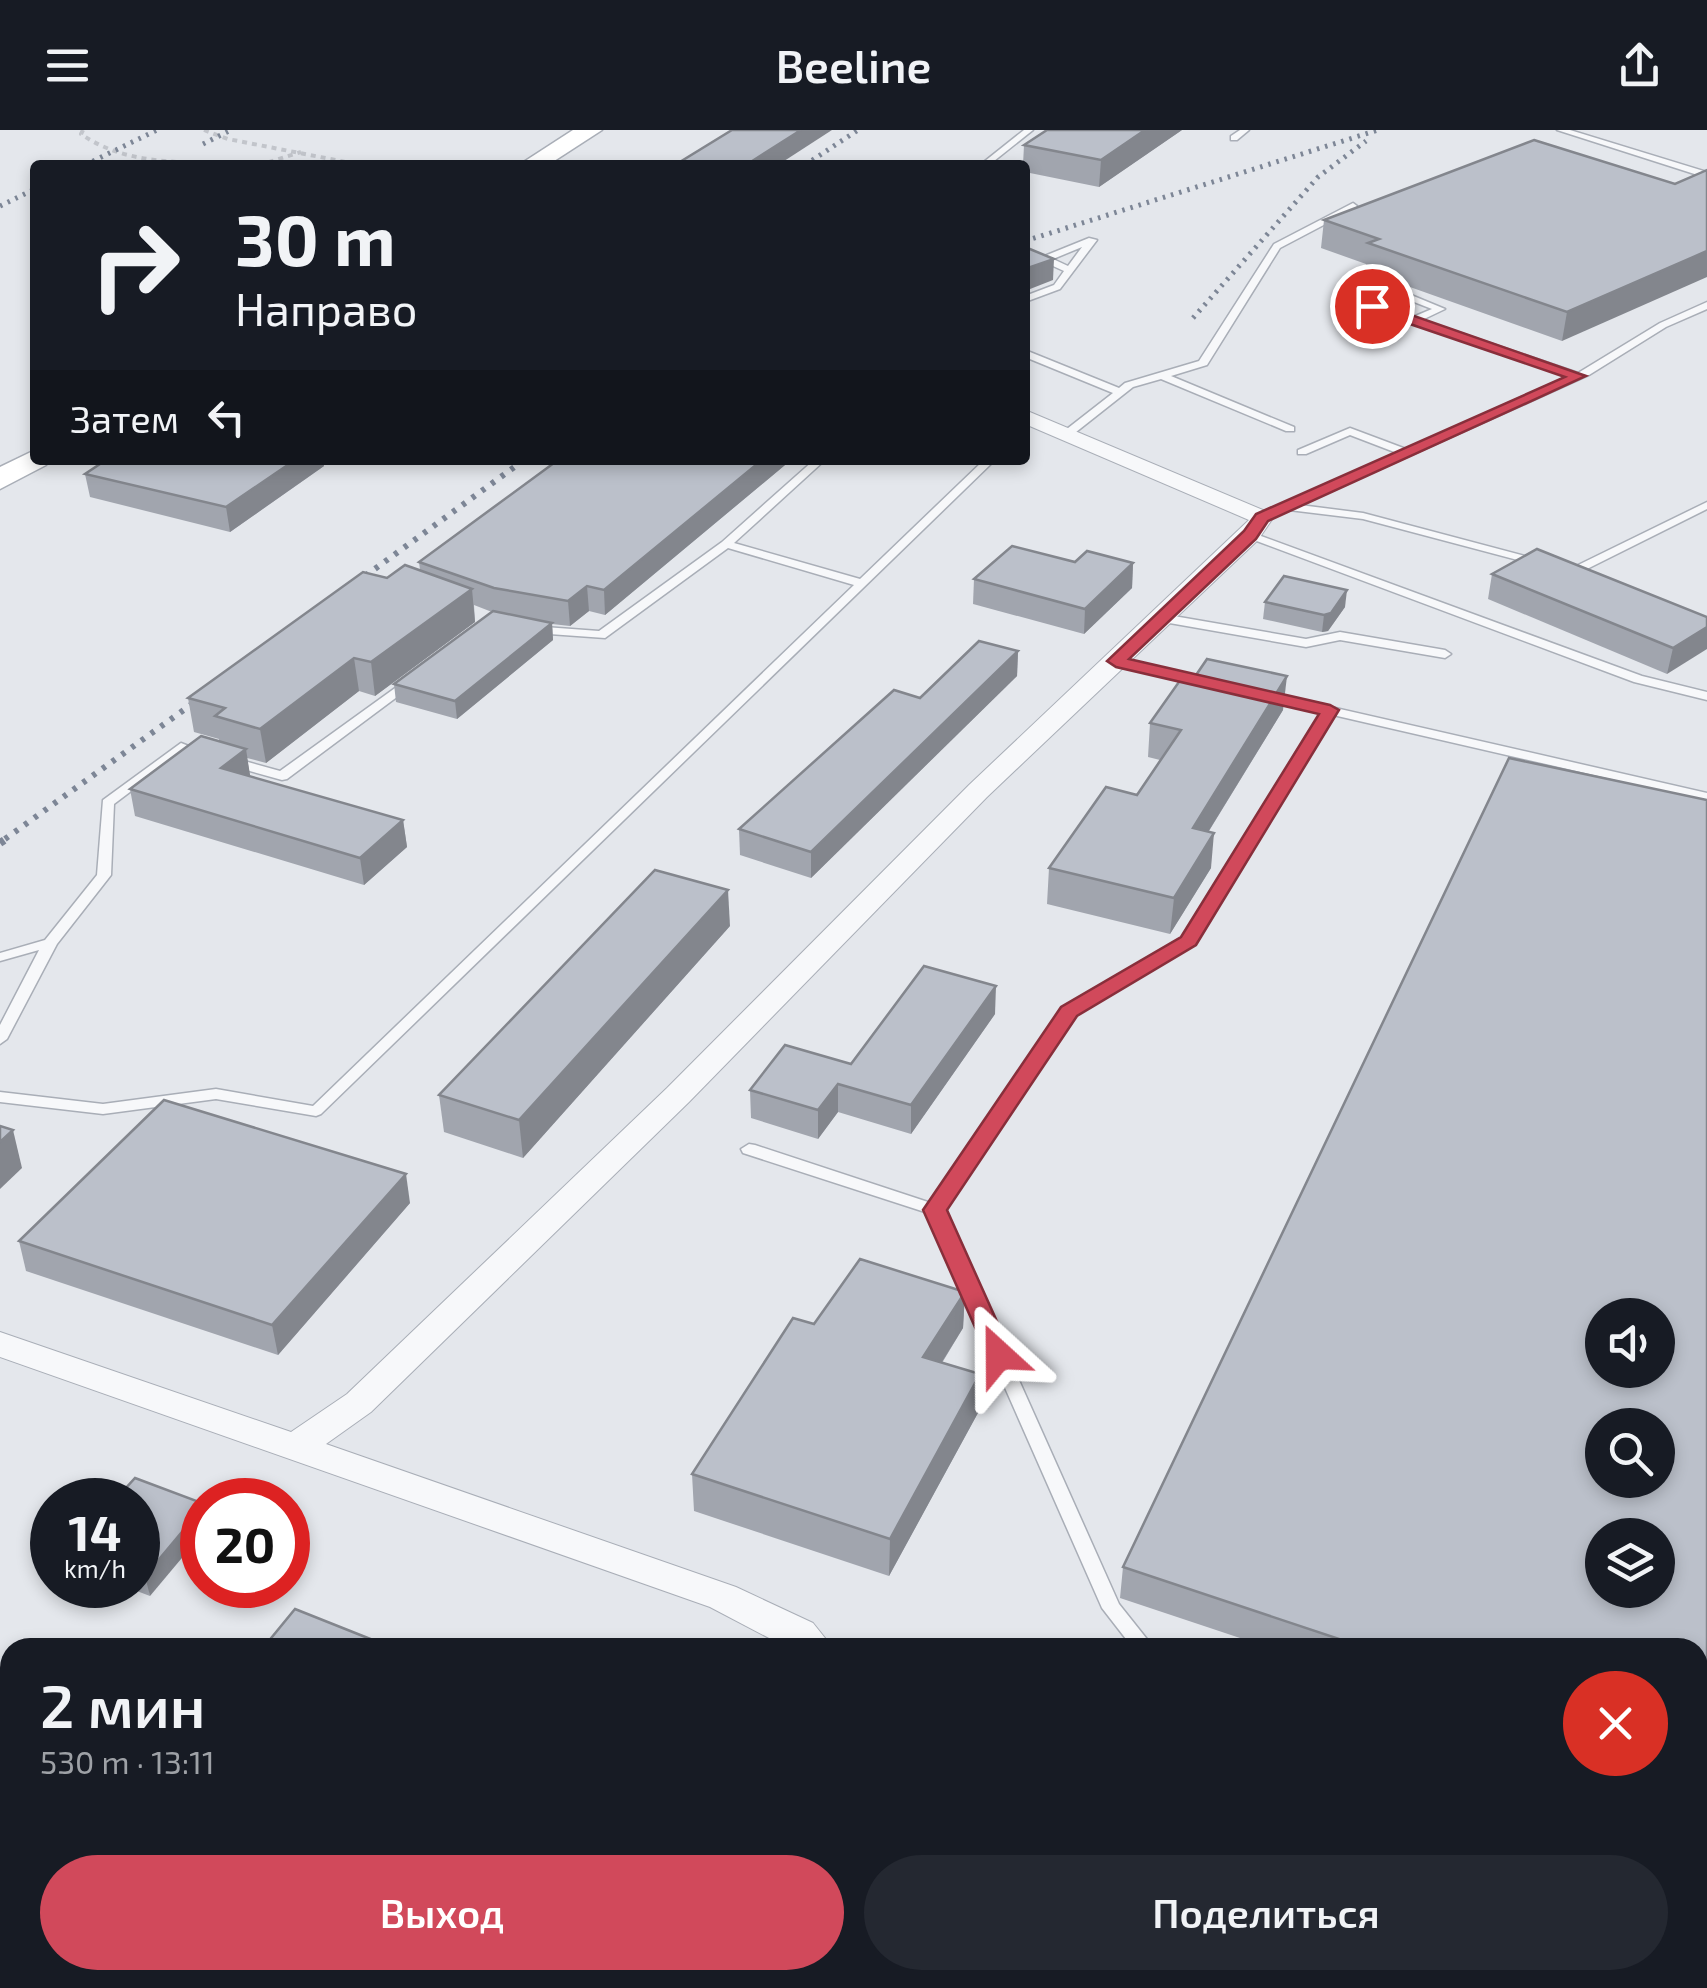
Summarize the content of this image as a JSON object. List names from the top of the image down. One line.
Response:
{"page":{"header":"Beeline","turn":["30 m","Направо"],"then":"Затем","speed":"14 km/h","limit":"20","heading":["2 мин","530 m · 13:11"],"buttons":["Выход","Поделиться"]}}
